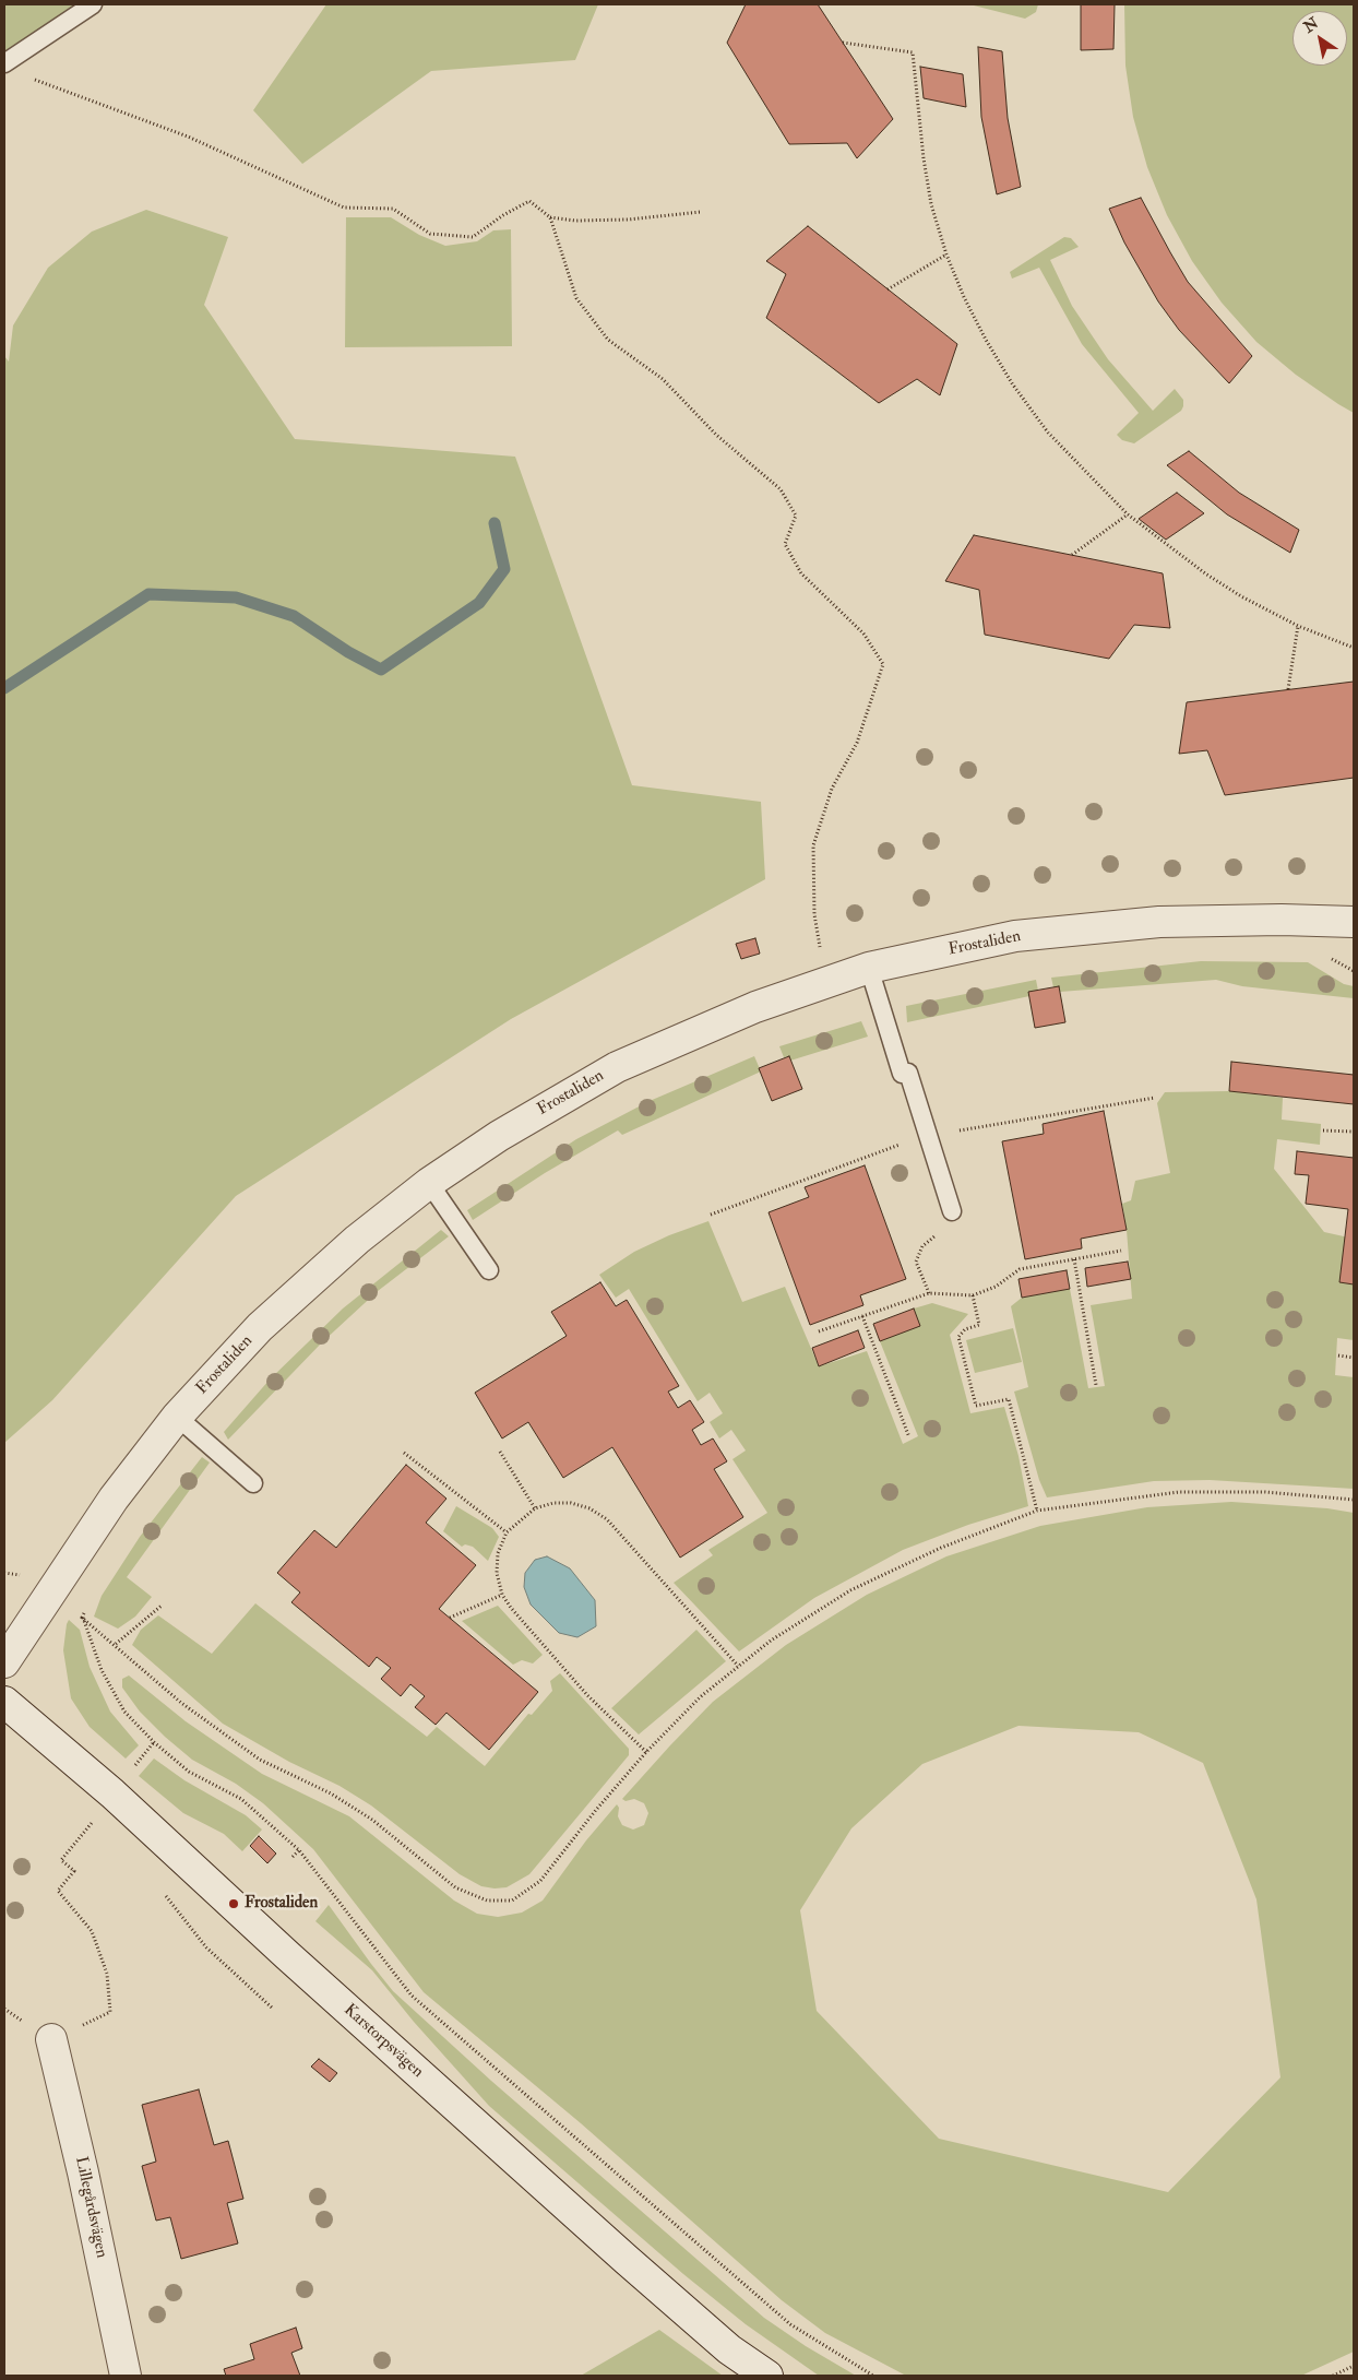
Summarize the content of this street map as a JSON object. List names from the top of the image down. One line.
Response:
{"streets":{"street":["Frostaliden","Karstorpsvägen","Lillegårdsvägen"]},"places":["Frostaliden"],"north":"top left"}
